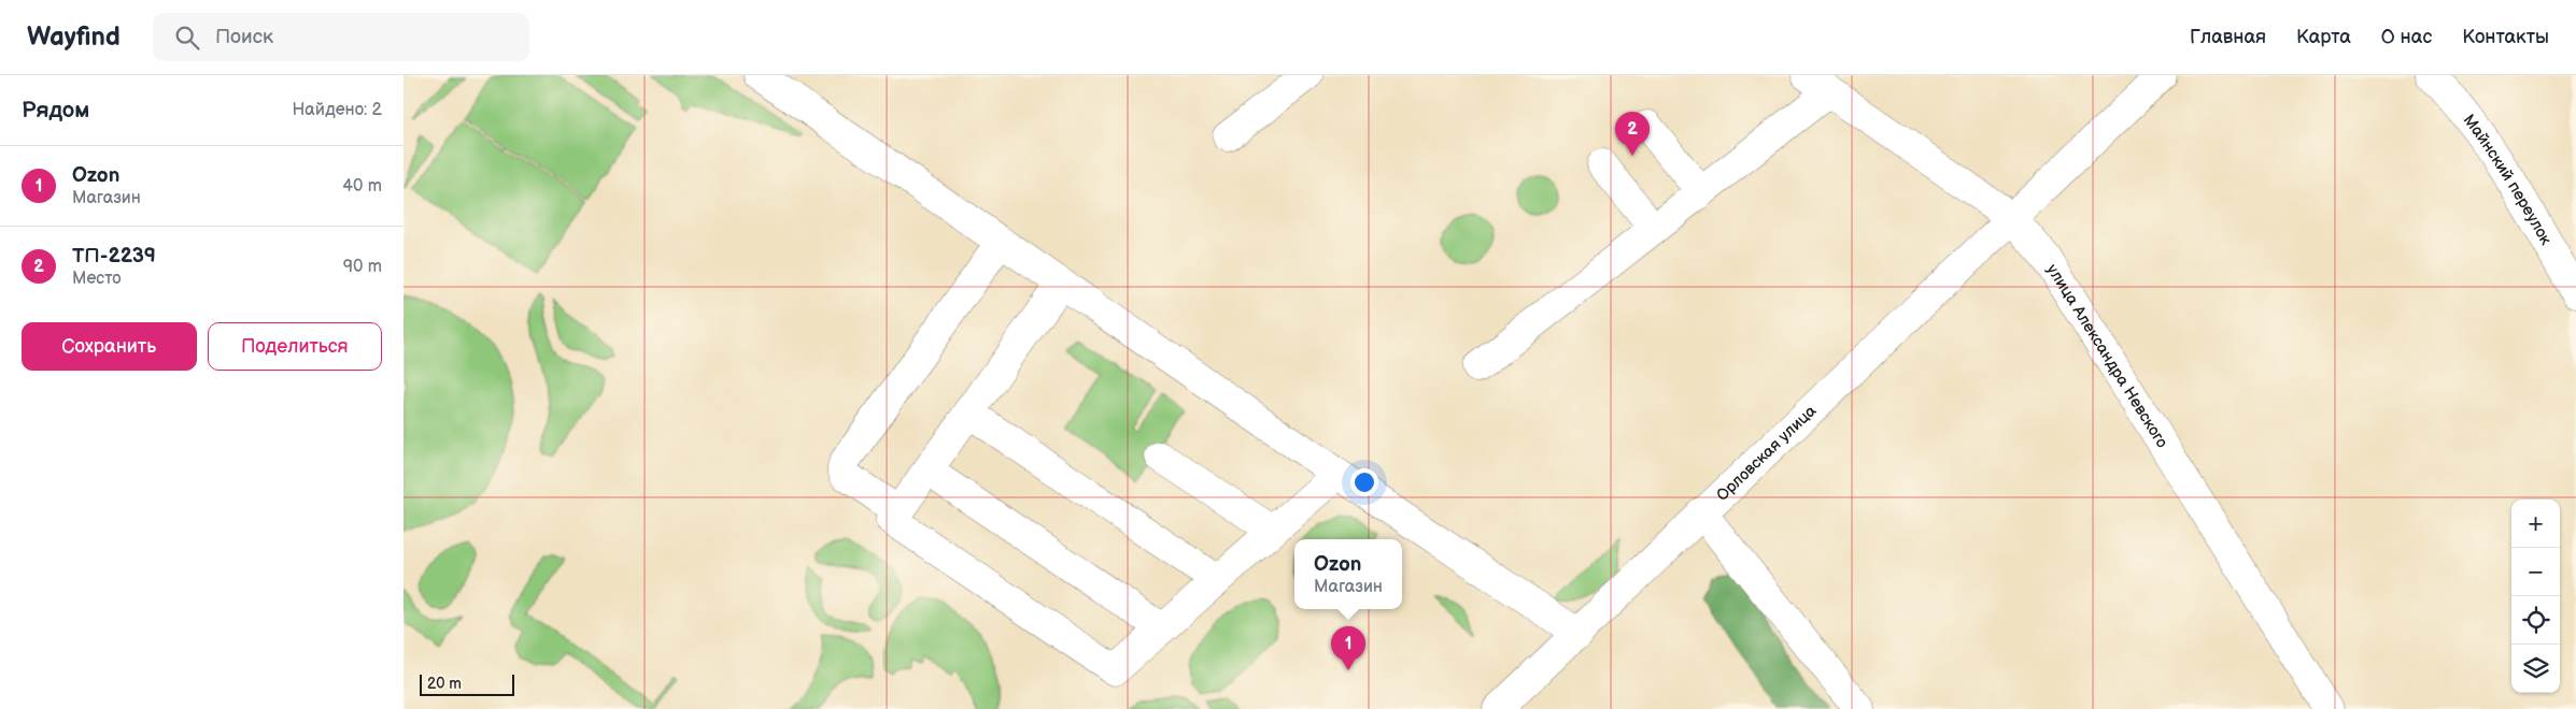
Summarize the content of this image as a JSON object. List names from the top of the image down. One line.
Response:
{"streets":{"street":["Майнский переулок","улица Александра Невского","Орловская улица"]},"crossings":[["улица Александра Невского","Орловская улица"]],"scale_bar":"20 m","page":{"header":"Wayfind","search":"Поиск","nav":["Главная","Карта","О нас","Контакты"],"heading":["Рядом","Найдено: 2"],"pins":["2","1"],"list":[{"mark":"1","name":"Ozon","note":"Магазин","value":"40 m"},{"mark":"2","name":"ТП-2239","note":"Место","value":"90 m"}],"buttons":["Сохранить","Поделиться"],"map_buttons":["+","−"],"popup":["Ozon","Магазин"],"scale":"20 m"}}
